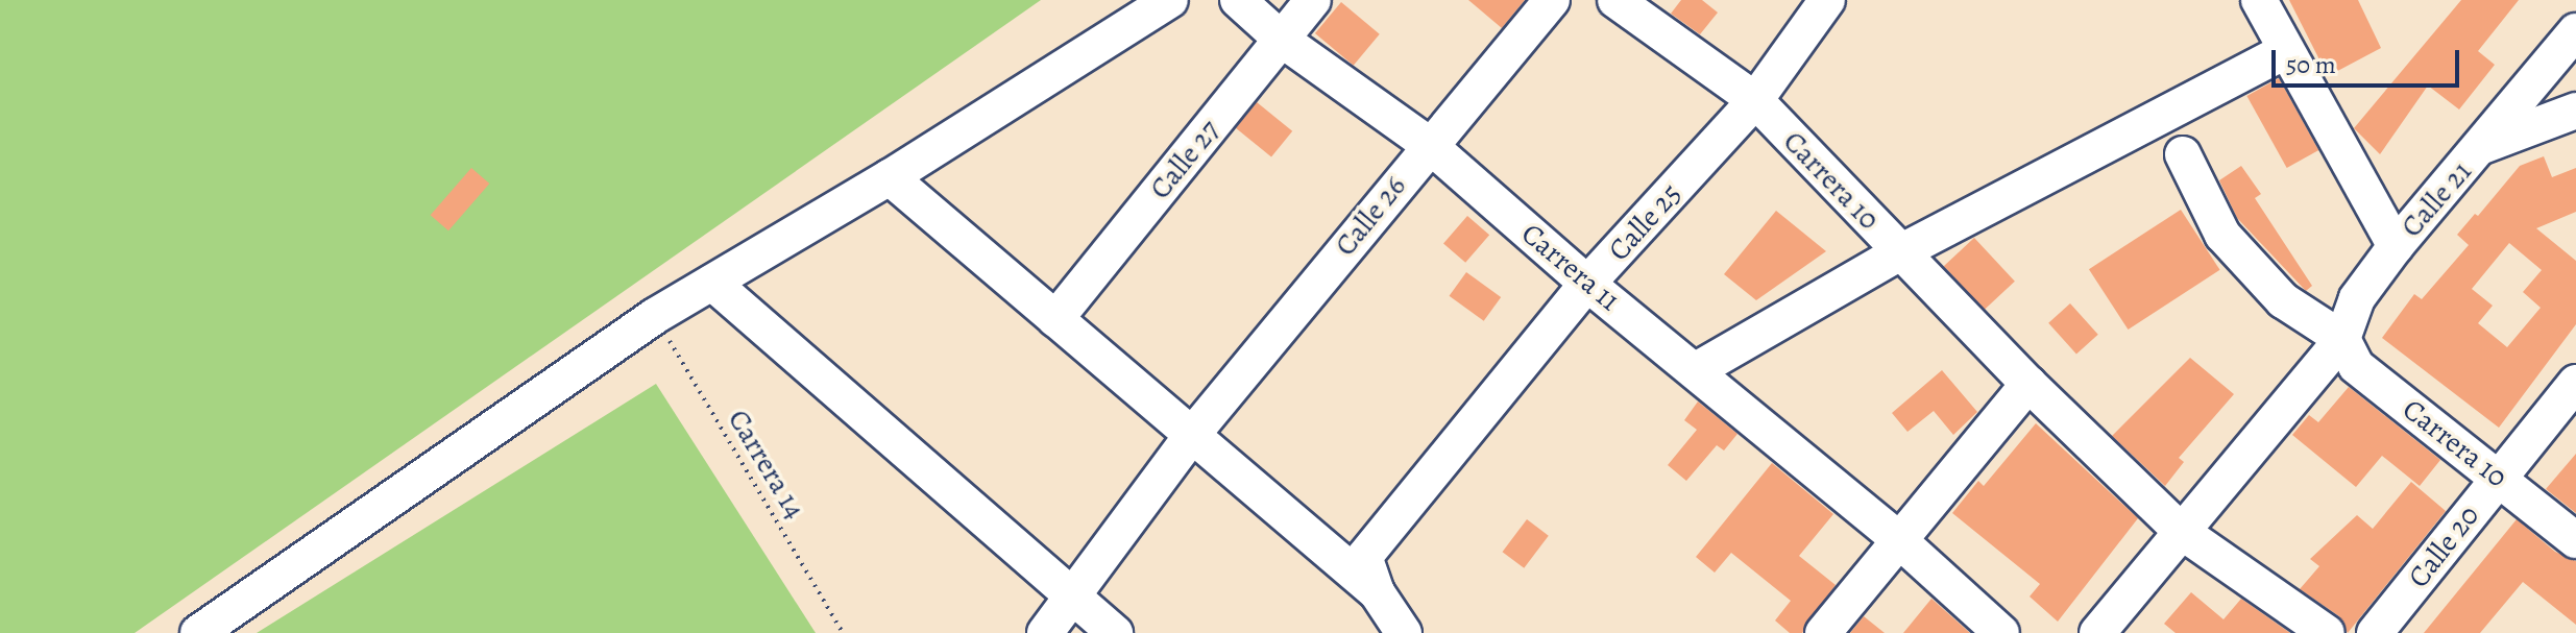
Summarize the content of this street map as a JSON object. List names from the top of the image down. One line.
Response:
{"streets":{"street":["Calle 27","Carrera 10","Calle 21","Calle 26","Calle 25","Carrera 11","Calle 20"],"path":["Carrera 14"]},"crossings":[["Calle 27","Carrera 11"],["Carrera 10","Calle 21"],["Carrera 10","Calle 25"],["Carrera 10","Calle 20"],["Calle 26","Carrera 11"],["Calle 25","Carrera 11"]],"scale_bar":"50 m"}
